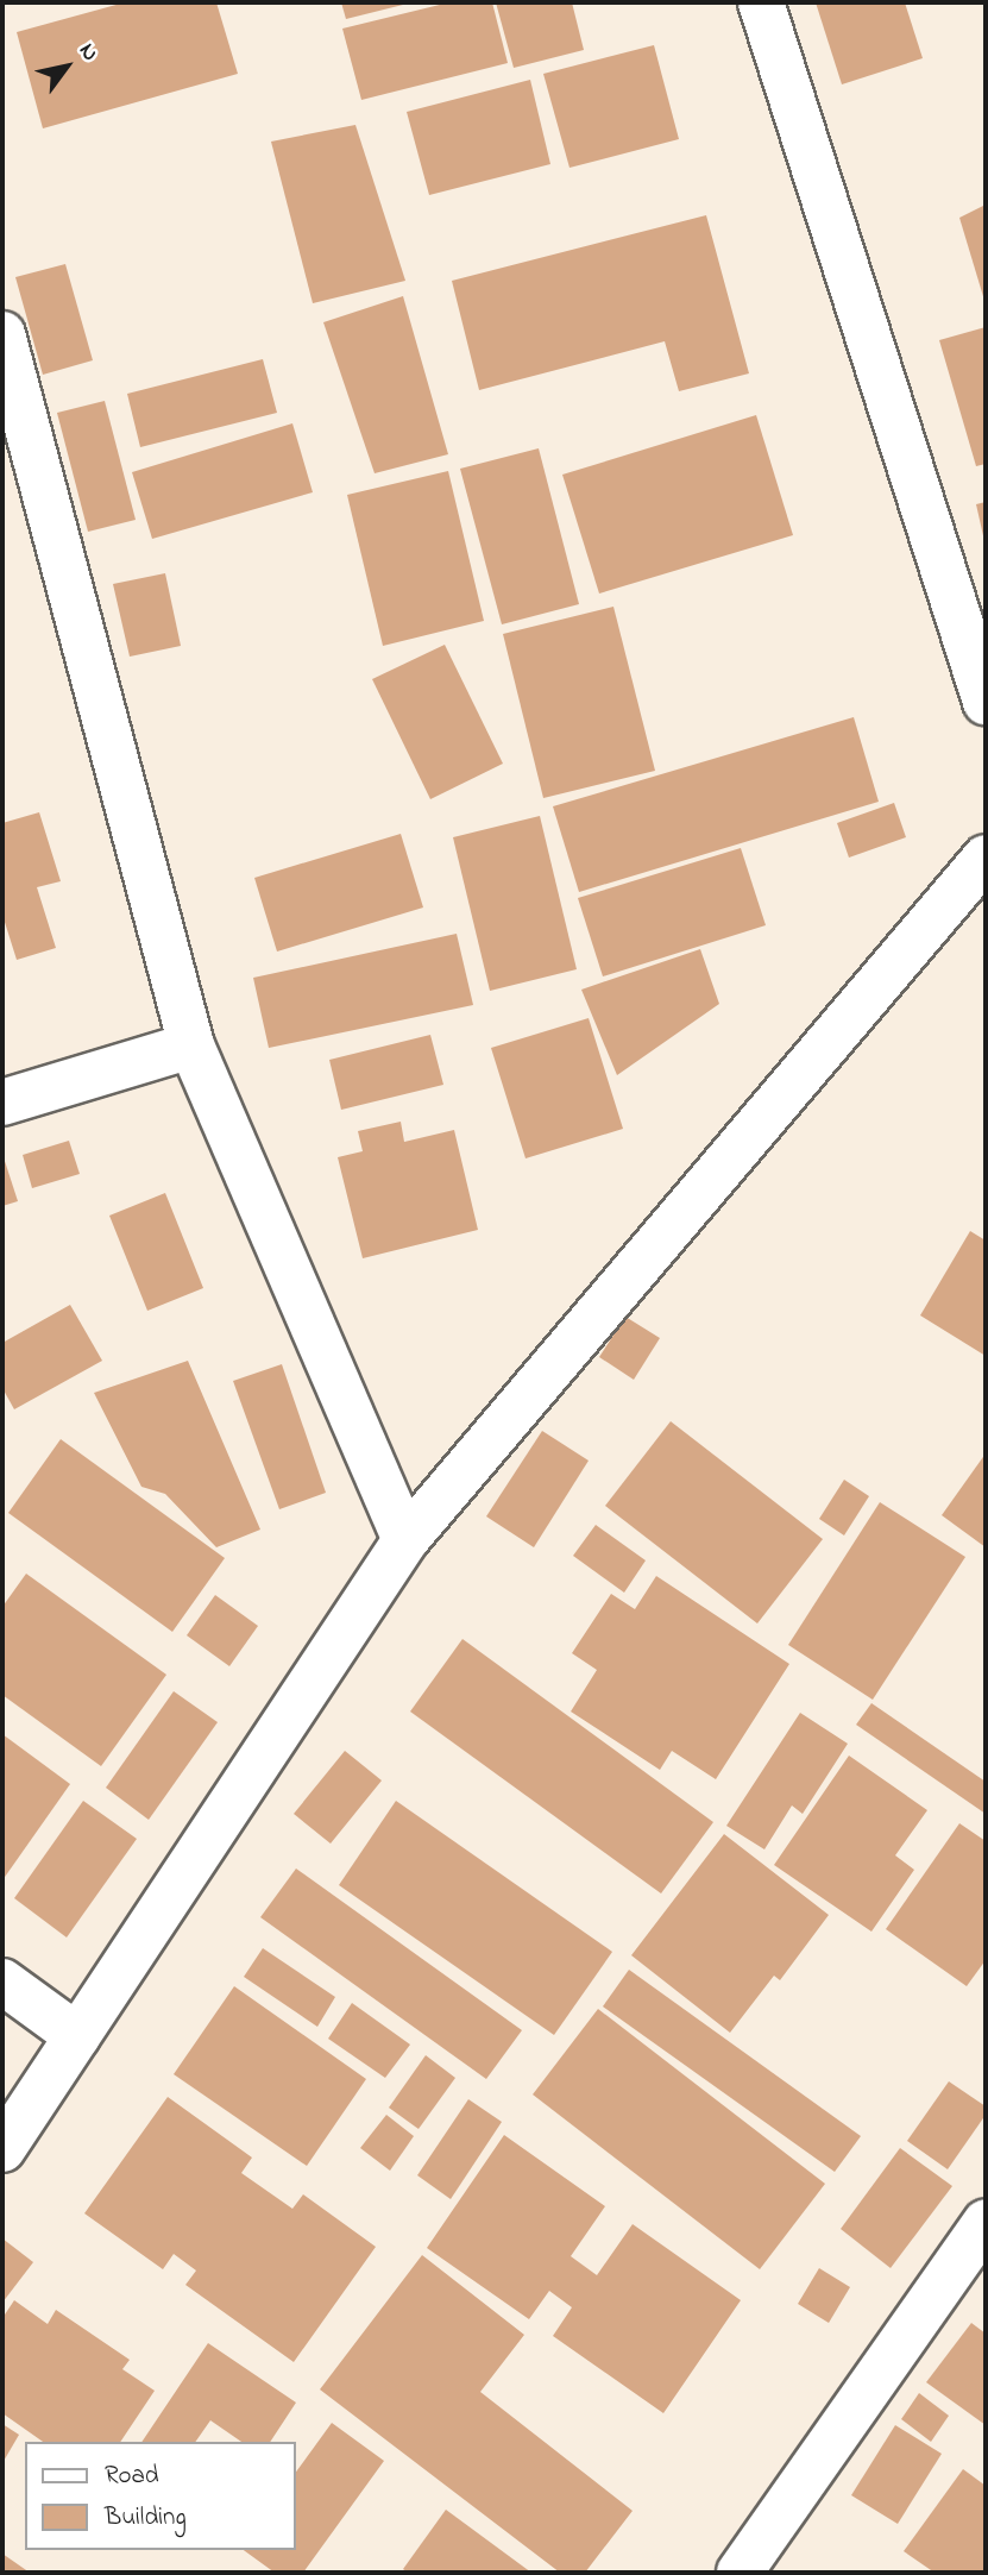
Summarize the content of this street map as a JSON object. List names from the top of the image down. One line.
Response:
{"legend":["Road","Building"],"north":"top right"}
